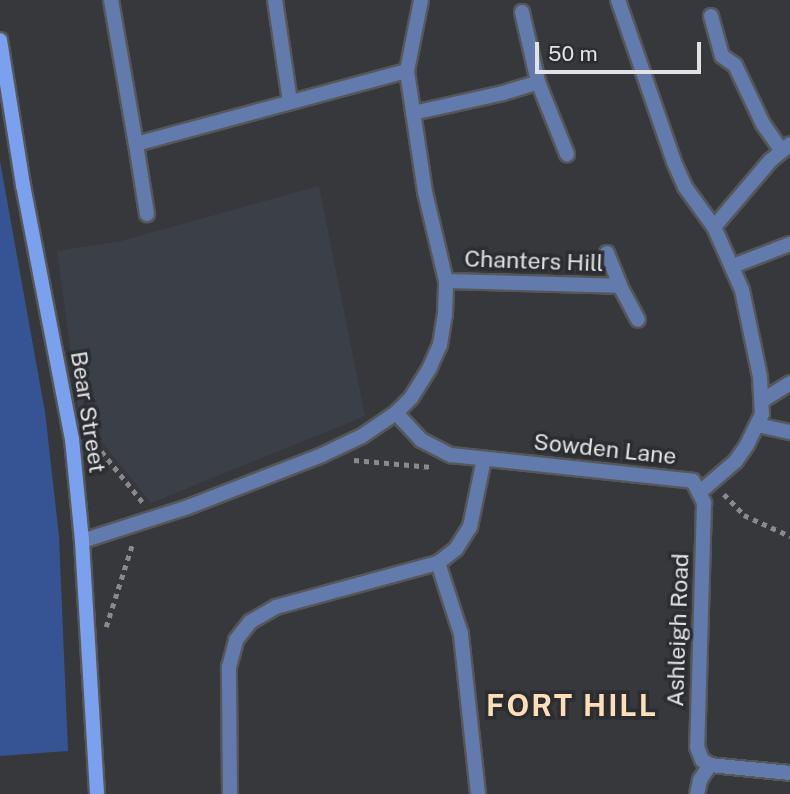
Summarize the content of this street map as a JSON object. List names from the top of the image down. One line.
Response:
{"streets":{"street":["Chanters Hill","Bear Street","Sowden Lane","Ashleigh Road"]},"crossings":[["Chanters Hill","Sowden Lane"],["Sowden Lane","Ashleigh Road"]],"districts":["FORT HILL"],"scale_bar":"50 m"}
